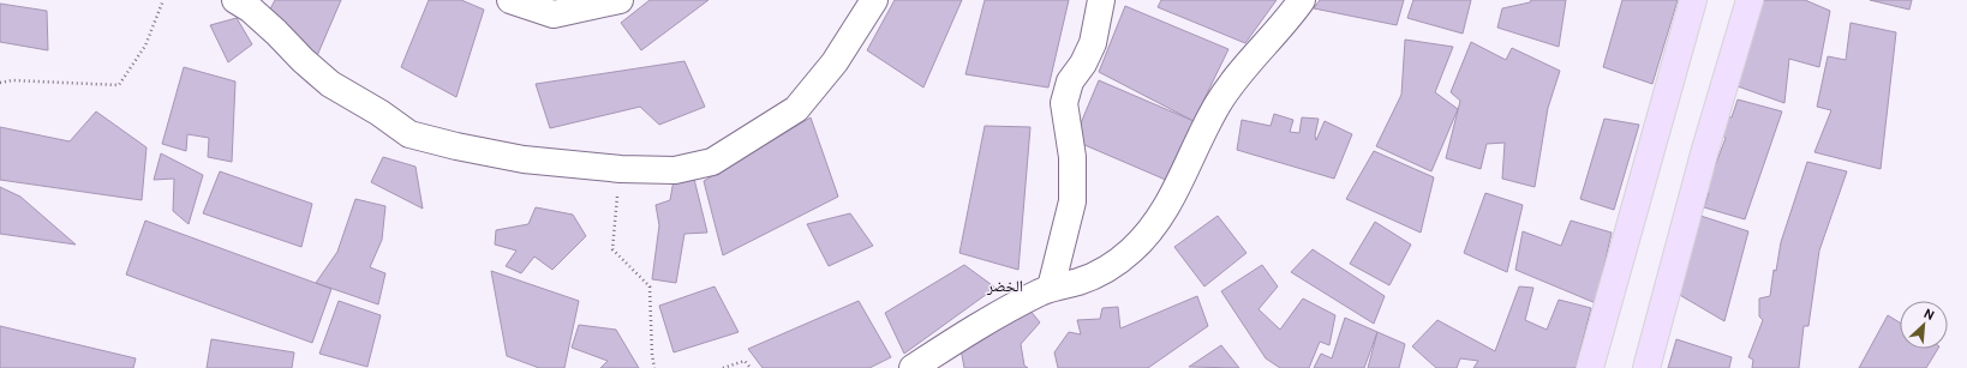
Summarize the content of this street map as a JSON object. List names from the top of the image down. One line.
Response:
{"districts":["الخضر"],"north":"top right"}
